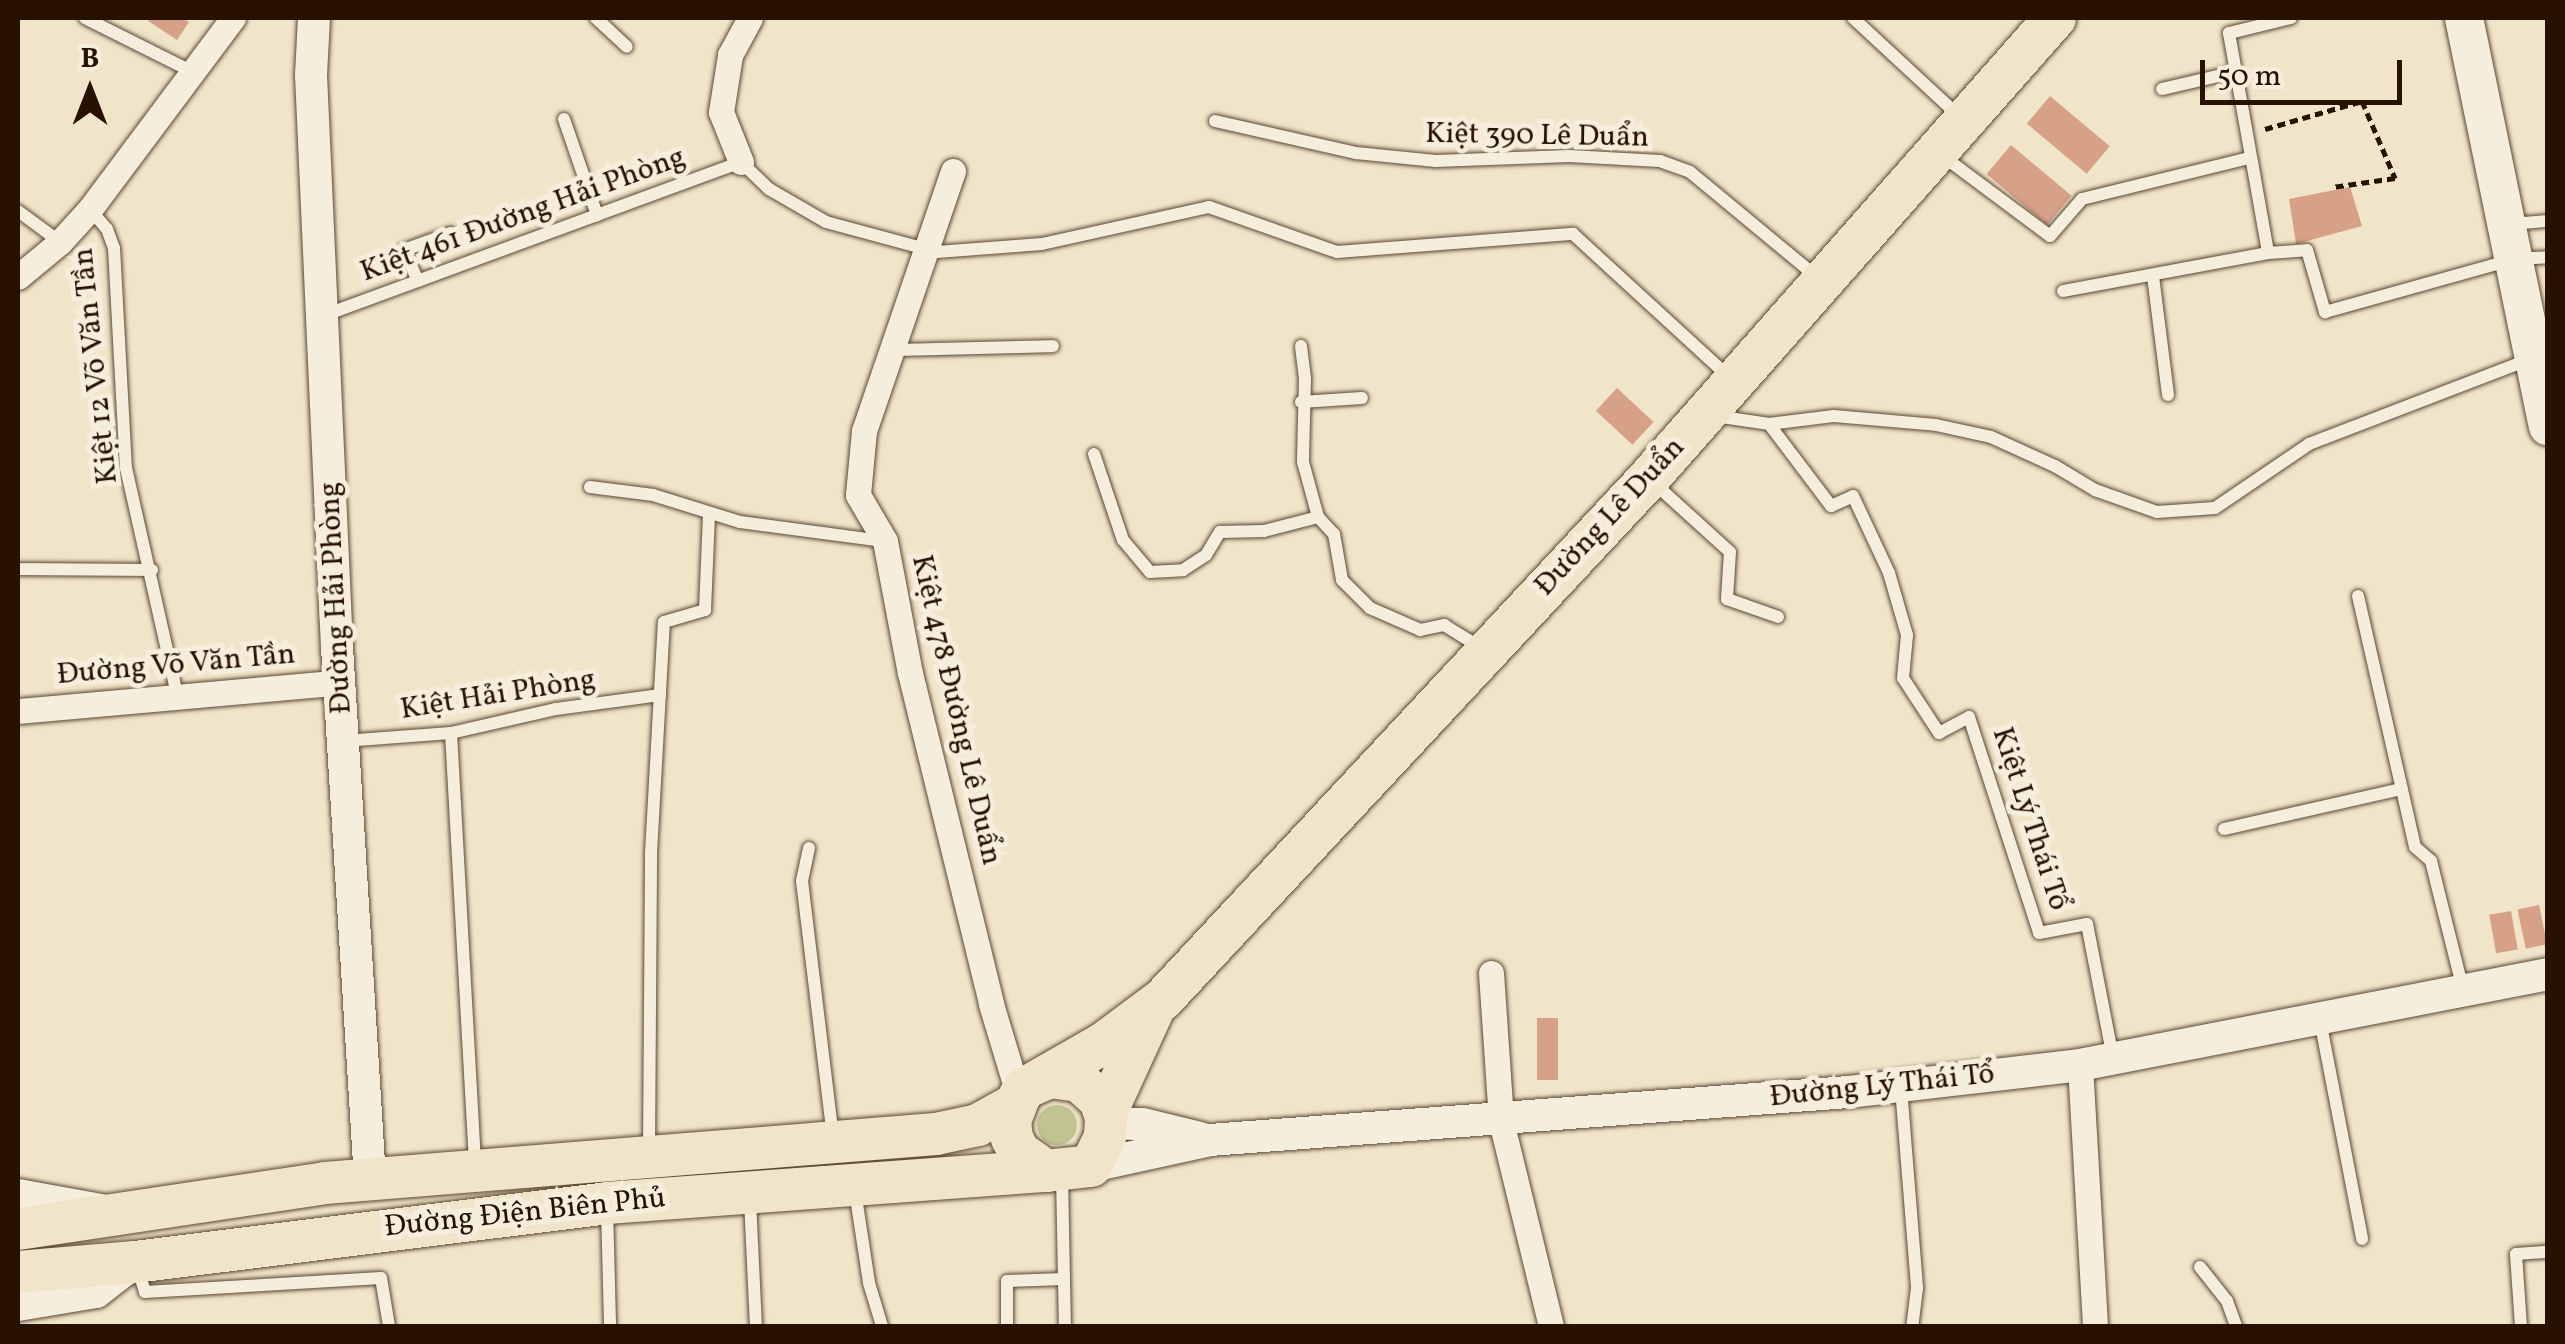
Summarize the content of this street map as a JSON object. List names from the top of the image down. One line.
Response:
{"streets":{"main road":["Đường Lê Duẩn","Đường Điện Biên Phủ"],"street":["Đường Hải Phòng","Đường Võ Văn Tần","Kiệt 478 Đường Lê Duẩn","Đường Lý Thái Tổ"],"lane":["Kiệt 390 Lê Duẩn","Kiệt 461 Đường Hải Phòng","Kiệt 12 Võ Văn Tần","Kiệt Hải Phòng","Kiệt Lý Thái Tổ"]},"crossings":[["Kiệt 390 Lê Duẩn","Đường Lê Duẩn"],["Kiệt 461 Đường Hải Phòng","Đường Hải Phòng"],["Kiệt 12 Võ Văn Tần","Đường Võ Văn Tần"],["Đường Lê Duẩn","Kiệt 478 Đường Lê Duẩn"],["Đường Lê Duẩn","Đường Lý Thái Tổ"],["Đường Lê Duẩn","Đường Điện Biên Phủ"],["Đường Hải Phòng","Đường Võ Văn Tần"],["Đường Hải Phòng","Kiệt Hải Phòng"],["Đường Hải Phòng","Đường Điện Biên Phủ"],["Kiệt 478 Đường Lê Duẩn","Đường Lý Thái Tổ"],["Kiệt 478 Đường Lê Duẩn","Đường Điện Biên Phủ"],["Kiệt Lý Thái Tổ","Đường Lý Thái Tổ"],["Đường Lý Thái Tổ","Đường Điện Biên Phủ"]],"scale_bar":"50 m","north":"top"}
